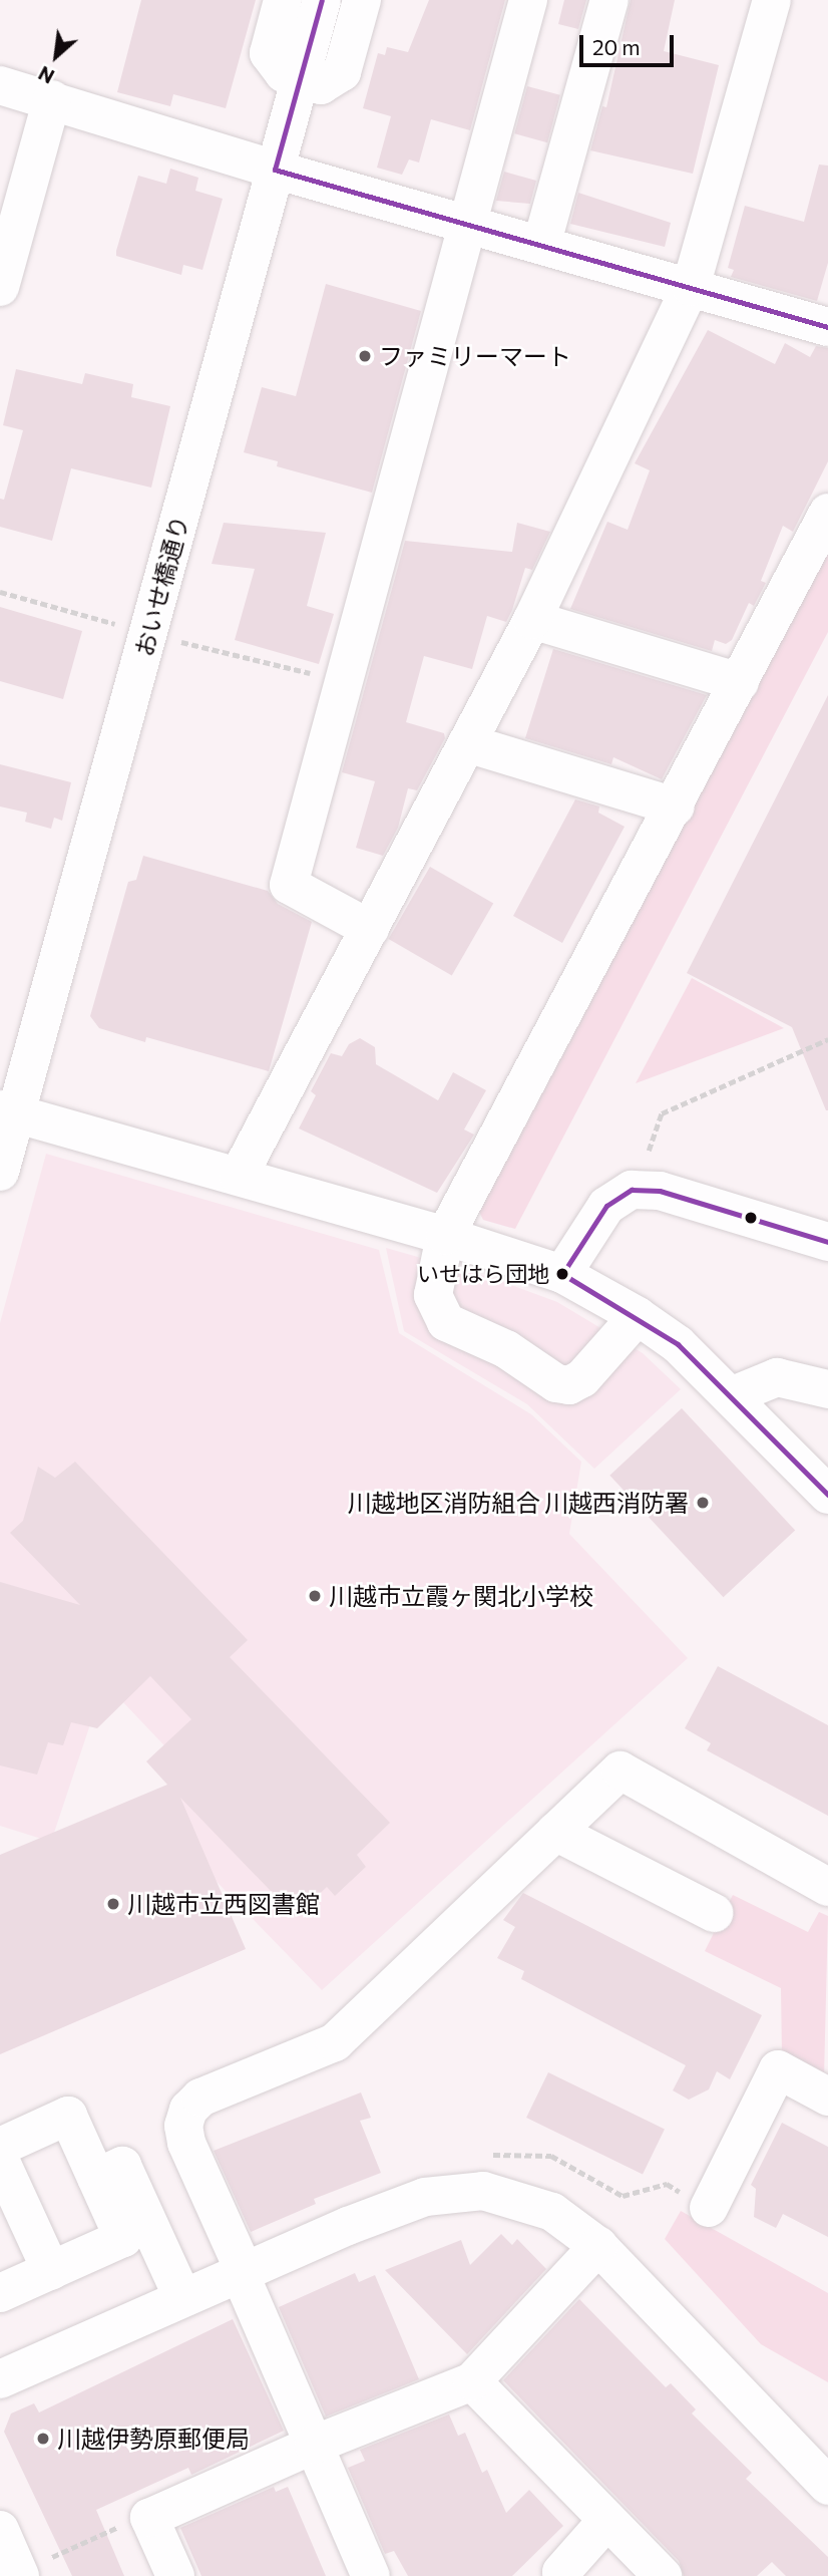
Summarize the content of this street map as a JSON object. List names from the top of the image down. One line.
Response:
{"streets":{"street":["おいせ橋通り"]},"places":["ファミリーマート","いせはら団地","川越地区消防組合 川越西消防署","川越市立霞ヶ関北小学校","川越市立西図書館","川越伊勢原郵便局"],"scale_bar":"20 m","north":"bottom left"}
